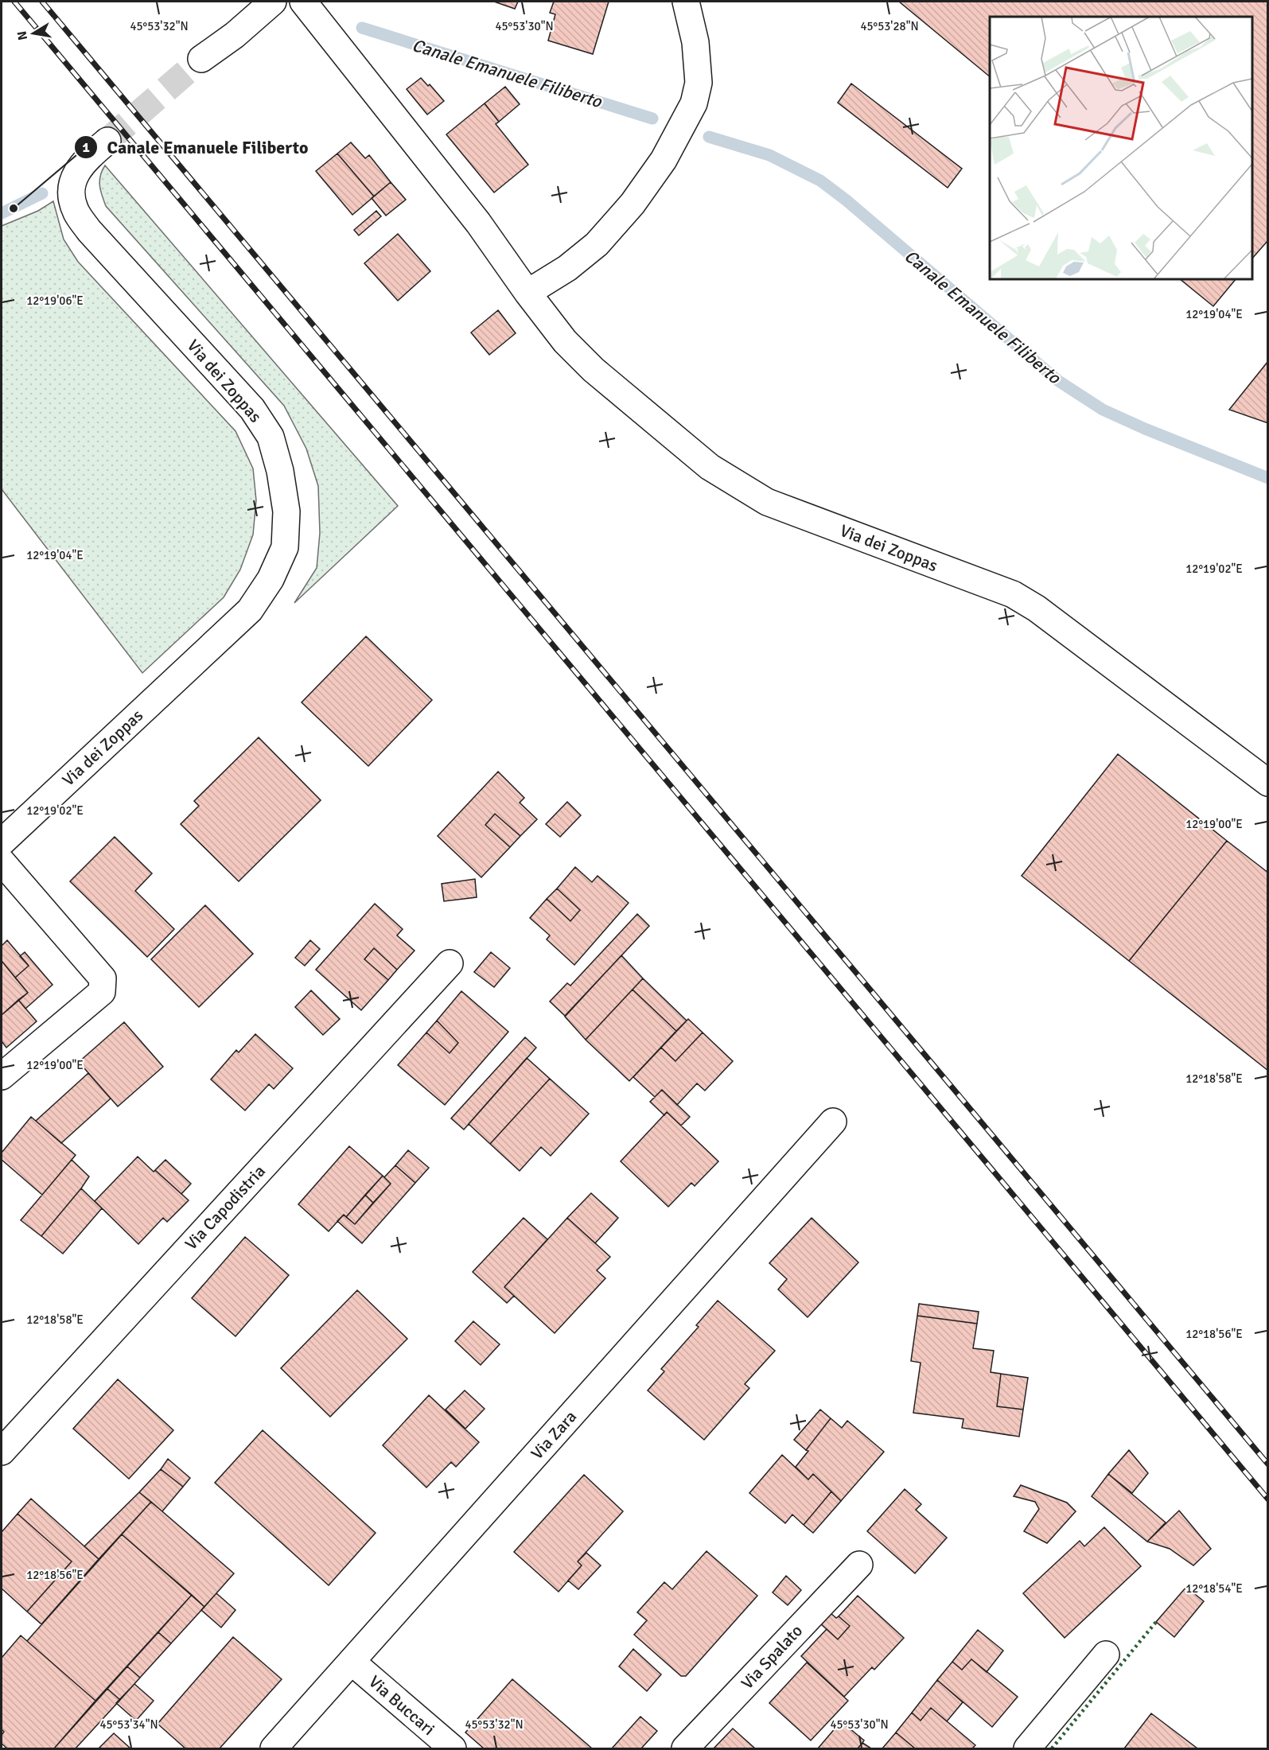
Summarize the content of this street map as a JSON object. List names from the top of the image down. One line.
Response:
{"streets":{"street":["Via dei Zoppas","Via Capodistria","Via Zara","Via Spalato","Via Buccari"]},"crossings":[["Via Zara","Via Buccari"]],"water":["Canale Emanuele Filiberto"],"places":["Canale Emanuele Filiberto"],"north":"left","coordinates":["45°53'32\"N","45°53'30\"N","45°53'28\"N","12°19'06\"E","12°19'04\"E","12°19'02\"E","12°19'00\"E","12°18'58\"E","12°18'56\"E","12°18'54\"E","45°53'34\"N"]}
